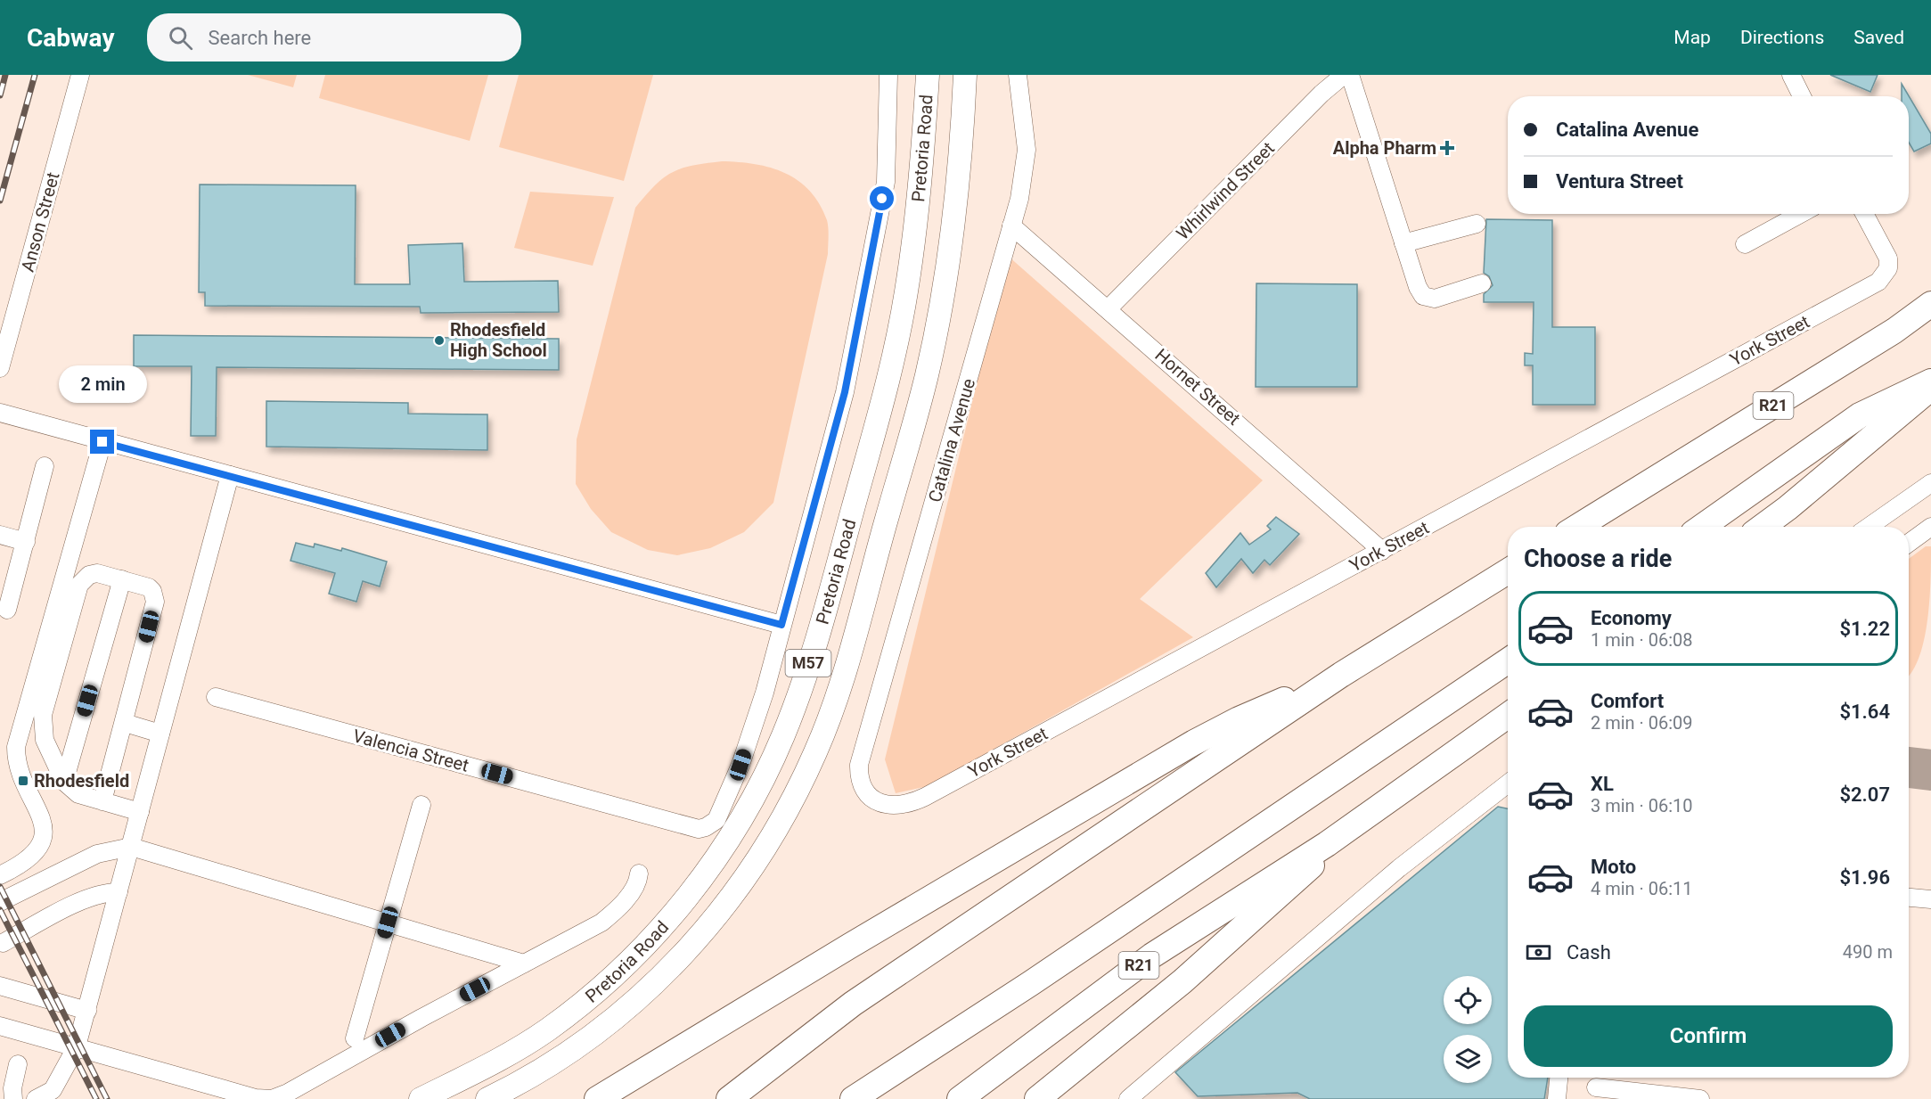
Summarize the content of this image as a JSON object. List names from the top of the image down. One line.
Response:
{"streets":{"highway":["R21"],"main road":["Pretoria Road","M57"],"street":["Whirlwind Street","Anson Street","York Street","Hornet Street","Catalina Avenue","Valencia Street"]},"crossings":[["Whirlwind Street","Hornet Street"],["York Street","Hornet Street"],["York Street","Catalina Avenue"],["Hornet Street","Catalina Avenue"]],"places":{"health":["Alpha Pharm"],"other":["Rhodesfield High School"],"transit":["Rhodesfield"]},"page":{"header":"Cabway","search":"Search here","nav":["Map","Directions","Saved"],"banner":["Catalina Avenue","Ventura Street"],"bubble":"2 min","heading":"Choose a ride","list":[{"name":"Economy","note":"1 min · 06:08","value":"$1.22"},{"name":"Comfort","note":"2 min · 06:09","value":"$1.64"},{"name":"XL","note":"3 min · 06:10","value":"$2.07"},{"name":"Moto","note":"4 min · 06:11","value":"$1.96"}],"pay":["Cash","490 m"],"buttons":"Confirm"}}
